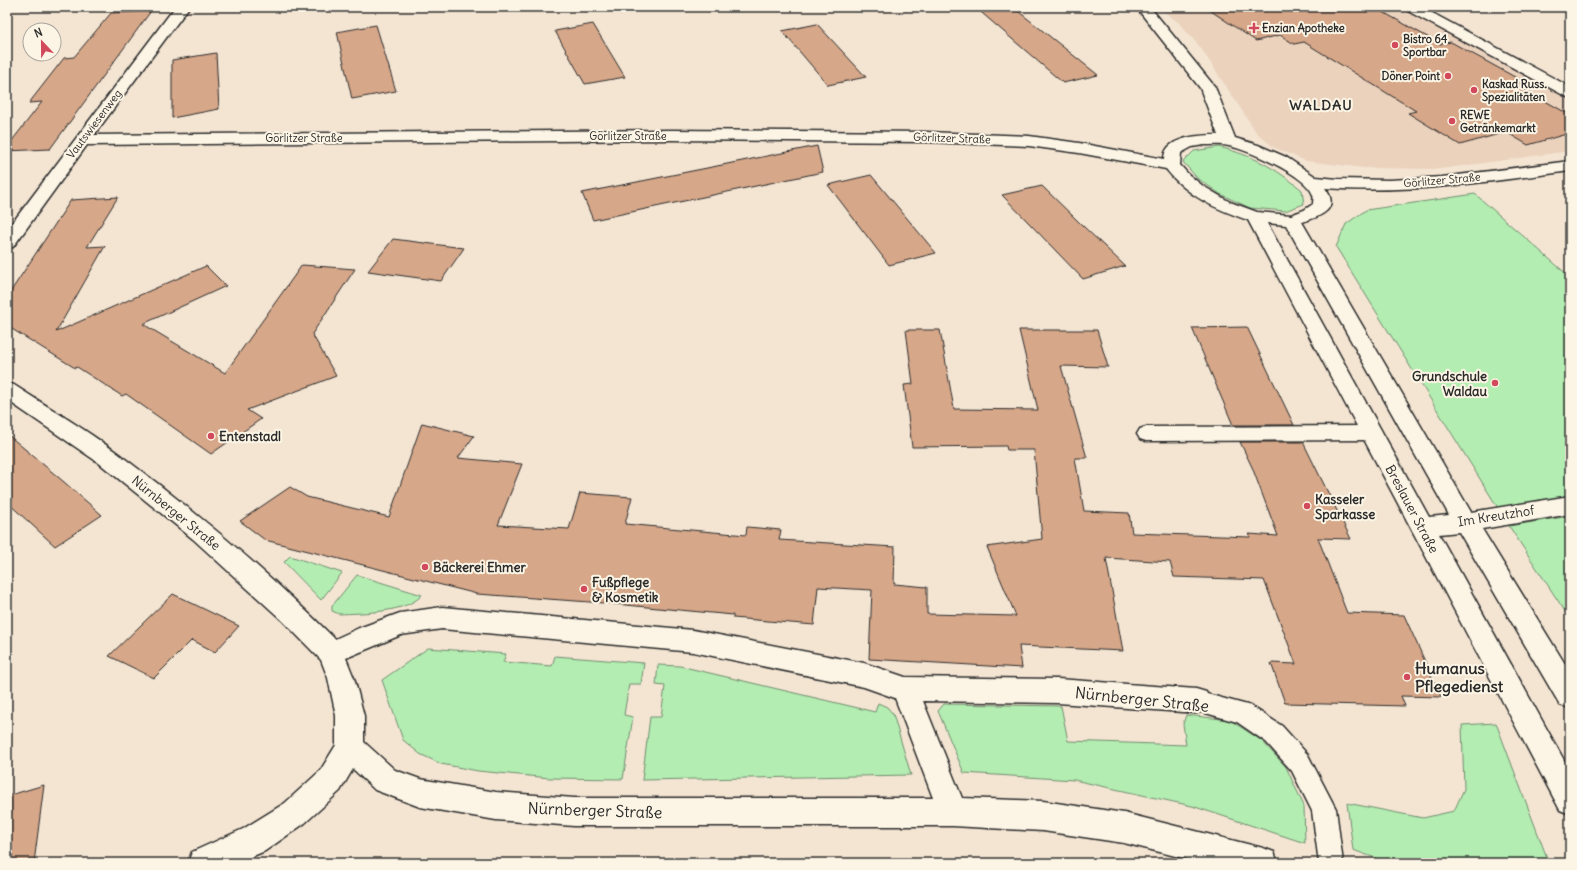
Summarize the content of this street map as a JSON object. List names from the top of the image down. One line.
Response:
{"streets":{"street":["Vautswiesenweg","Görlitzer Straße","Breslauer Straße","Nürnberger Straße","Im Kreutzhof"]},"crossings":[["Vautswiesenweg","Görlitzer Straße"],["Breslauer Straße","Im Kreutzhof"]],"districts":["WALDAU"],"places":{"health":["Enzian Apotheke"],"other":["Bistro 64 Sportbar","Döner Point","Kaskad Russ. Spezialitäten","REWE Getränkemarkt","Grundschule Waldau","Entenstadl","Kasseler Sparkasse","Bäckerei Ehmer","Fußpflege & Kosmetik","Humanus Pflegedienst"]},"north":"top"}
